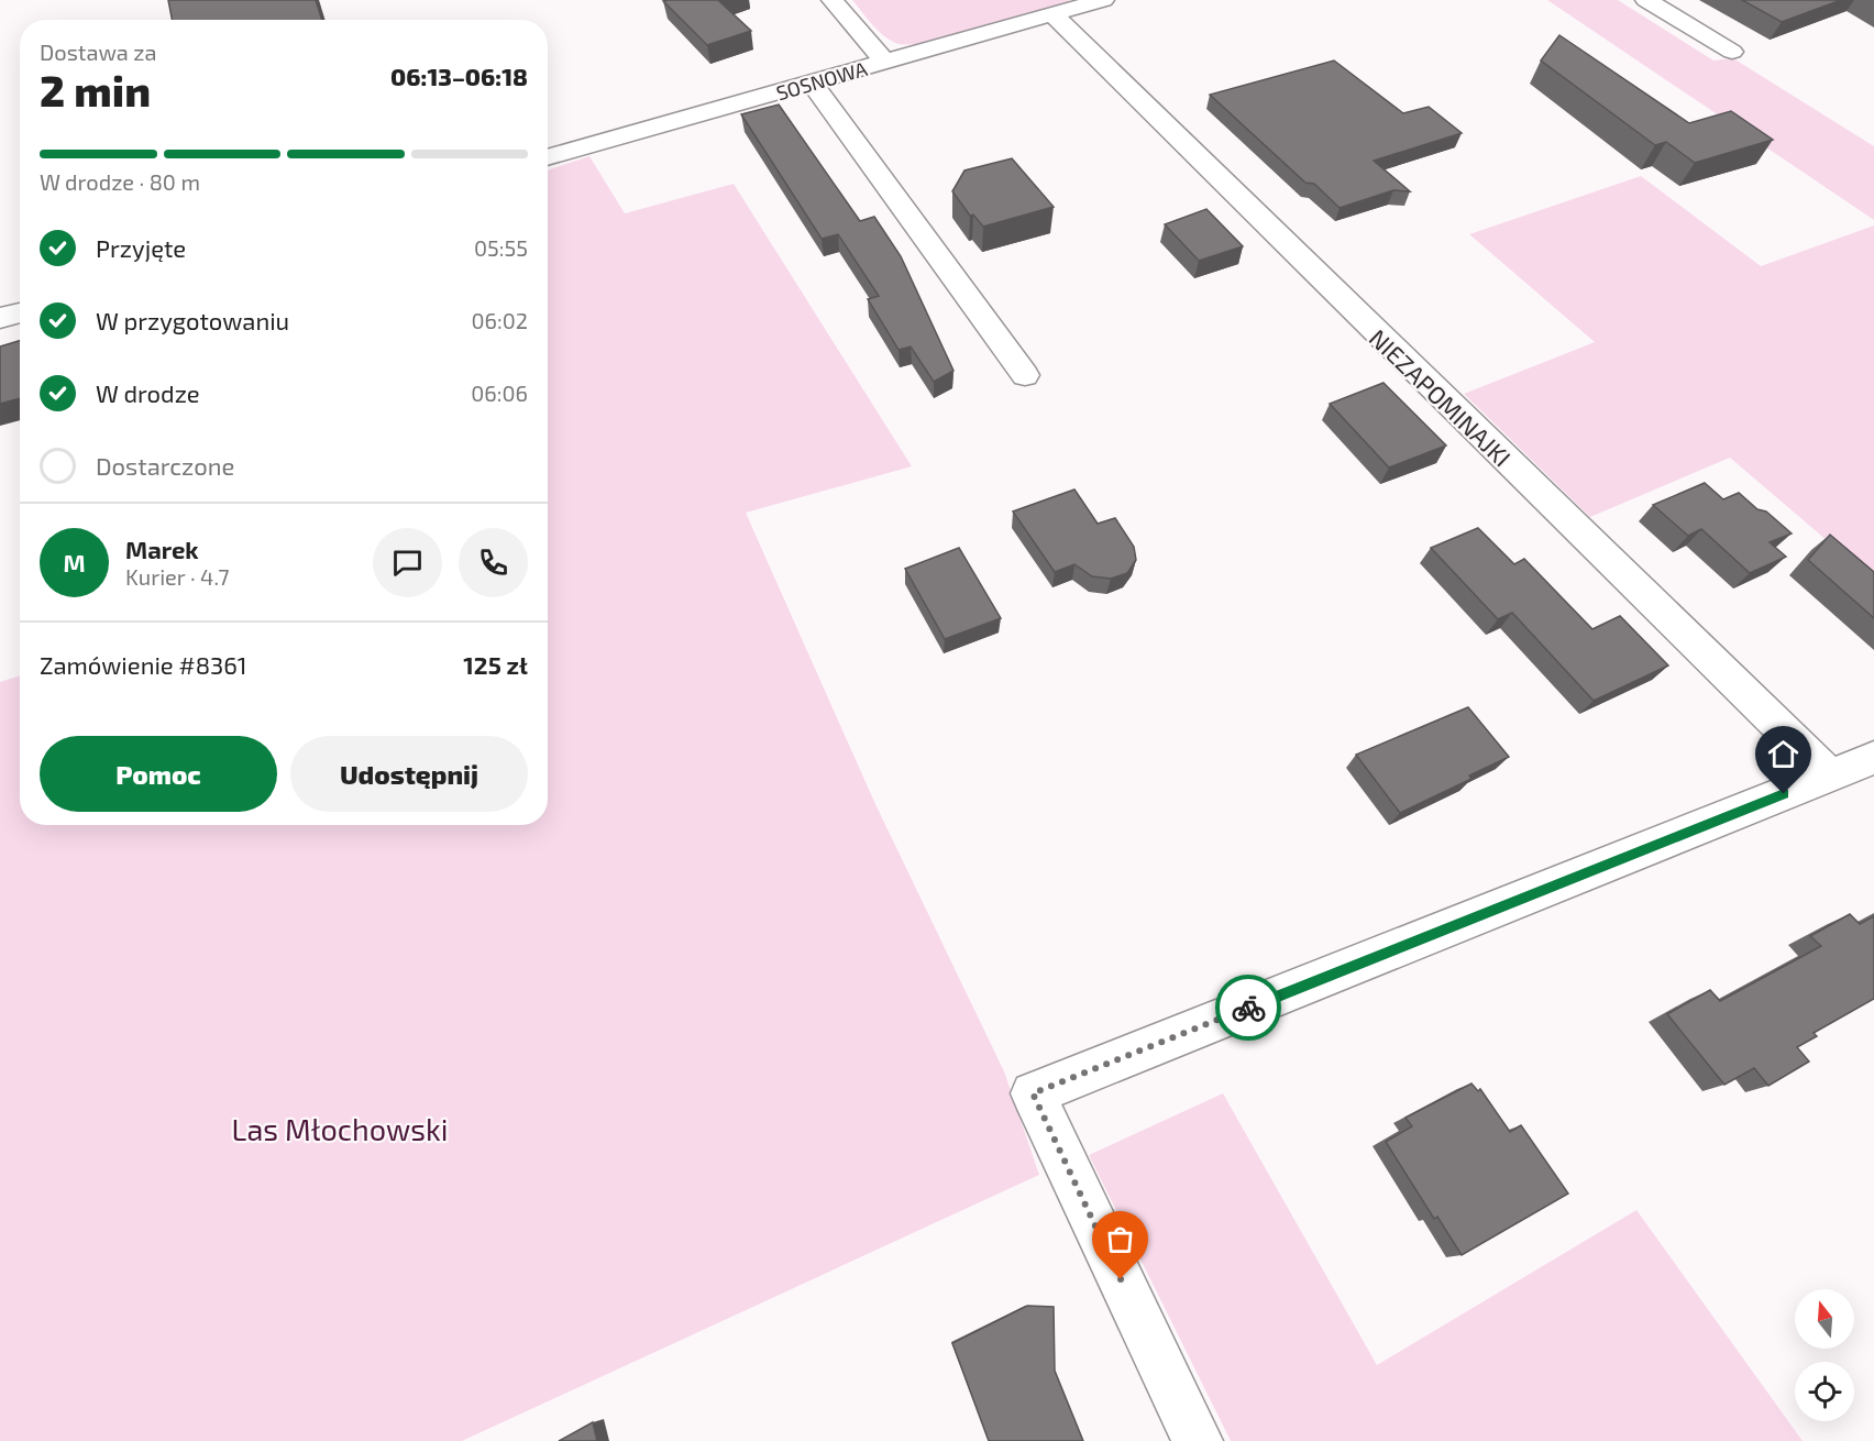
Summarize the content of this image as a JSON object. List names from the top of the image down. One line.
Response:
{"streets":{"street":["SOSNOWA","NIEZAPOMINAJKI"]},"crossings":[["SOSNOWA","NIEZAPOMINAJKI"]],"parks":["Las Młochowski"],"north":"top","page":{"heading":["2 min","Dostawa za","06:13–06:18"],"panel":["Marek","Kurier · 4.7","Zamówienie #8361","125 zł"],"bar":"W drodze · 80 m","list":[["Przyjęte","05:55"],["W przygotowaniu","06:02"],["W drodze","06:06"],"Dostarczone"],"round":"M","buttons":["Pomoc","Udostępnij"]}}
